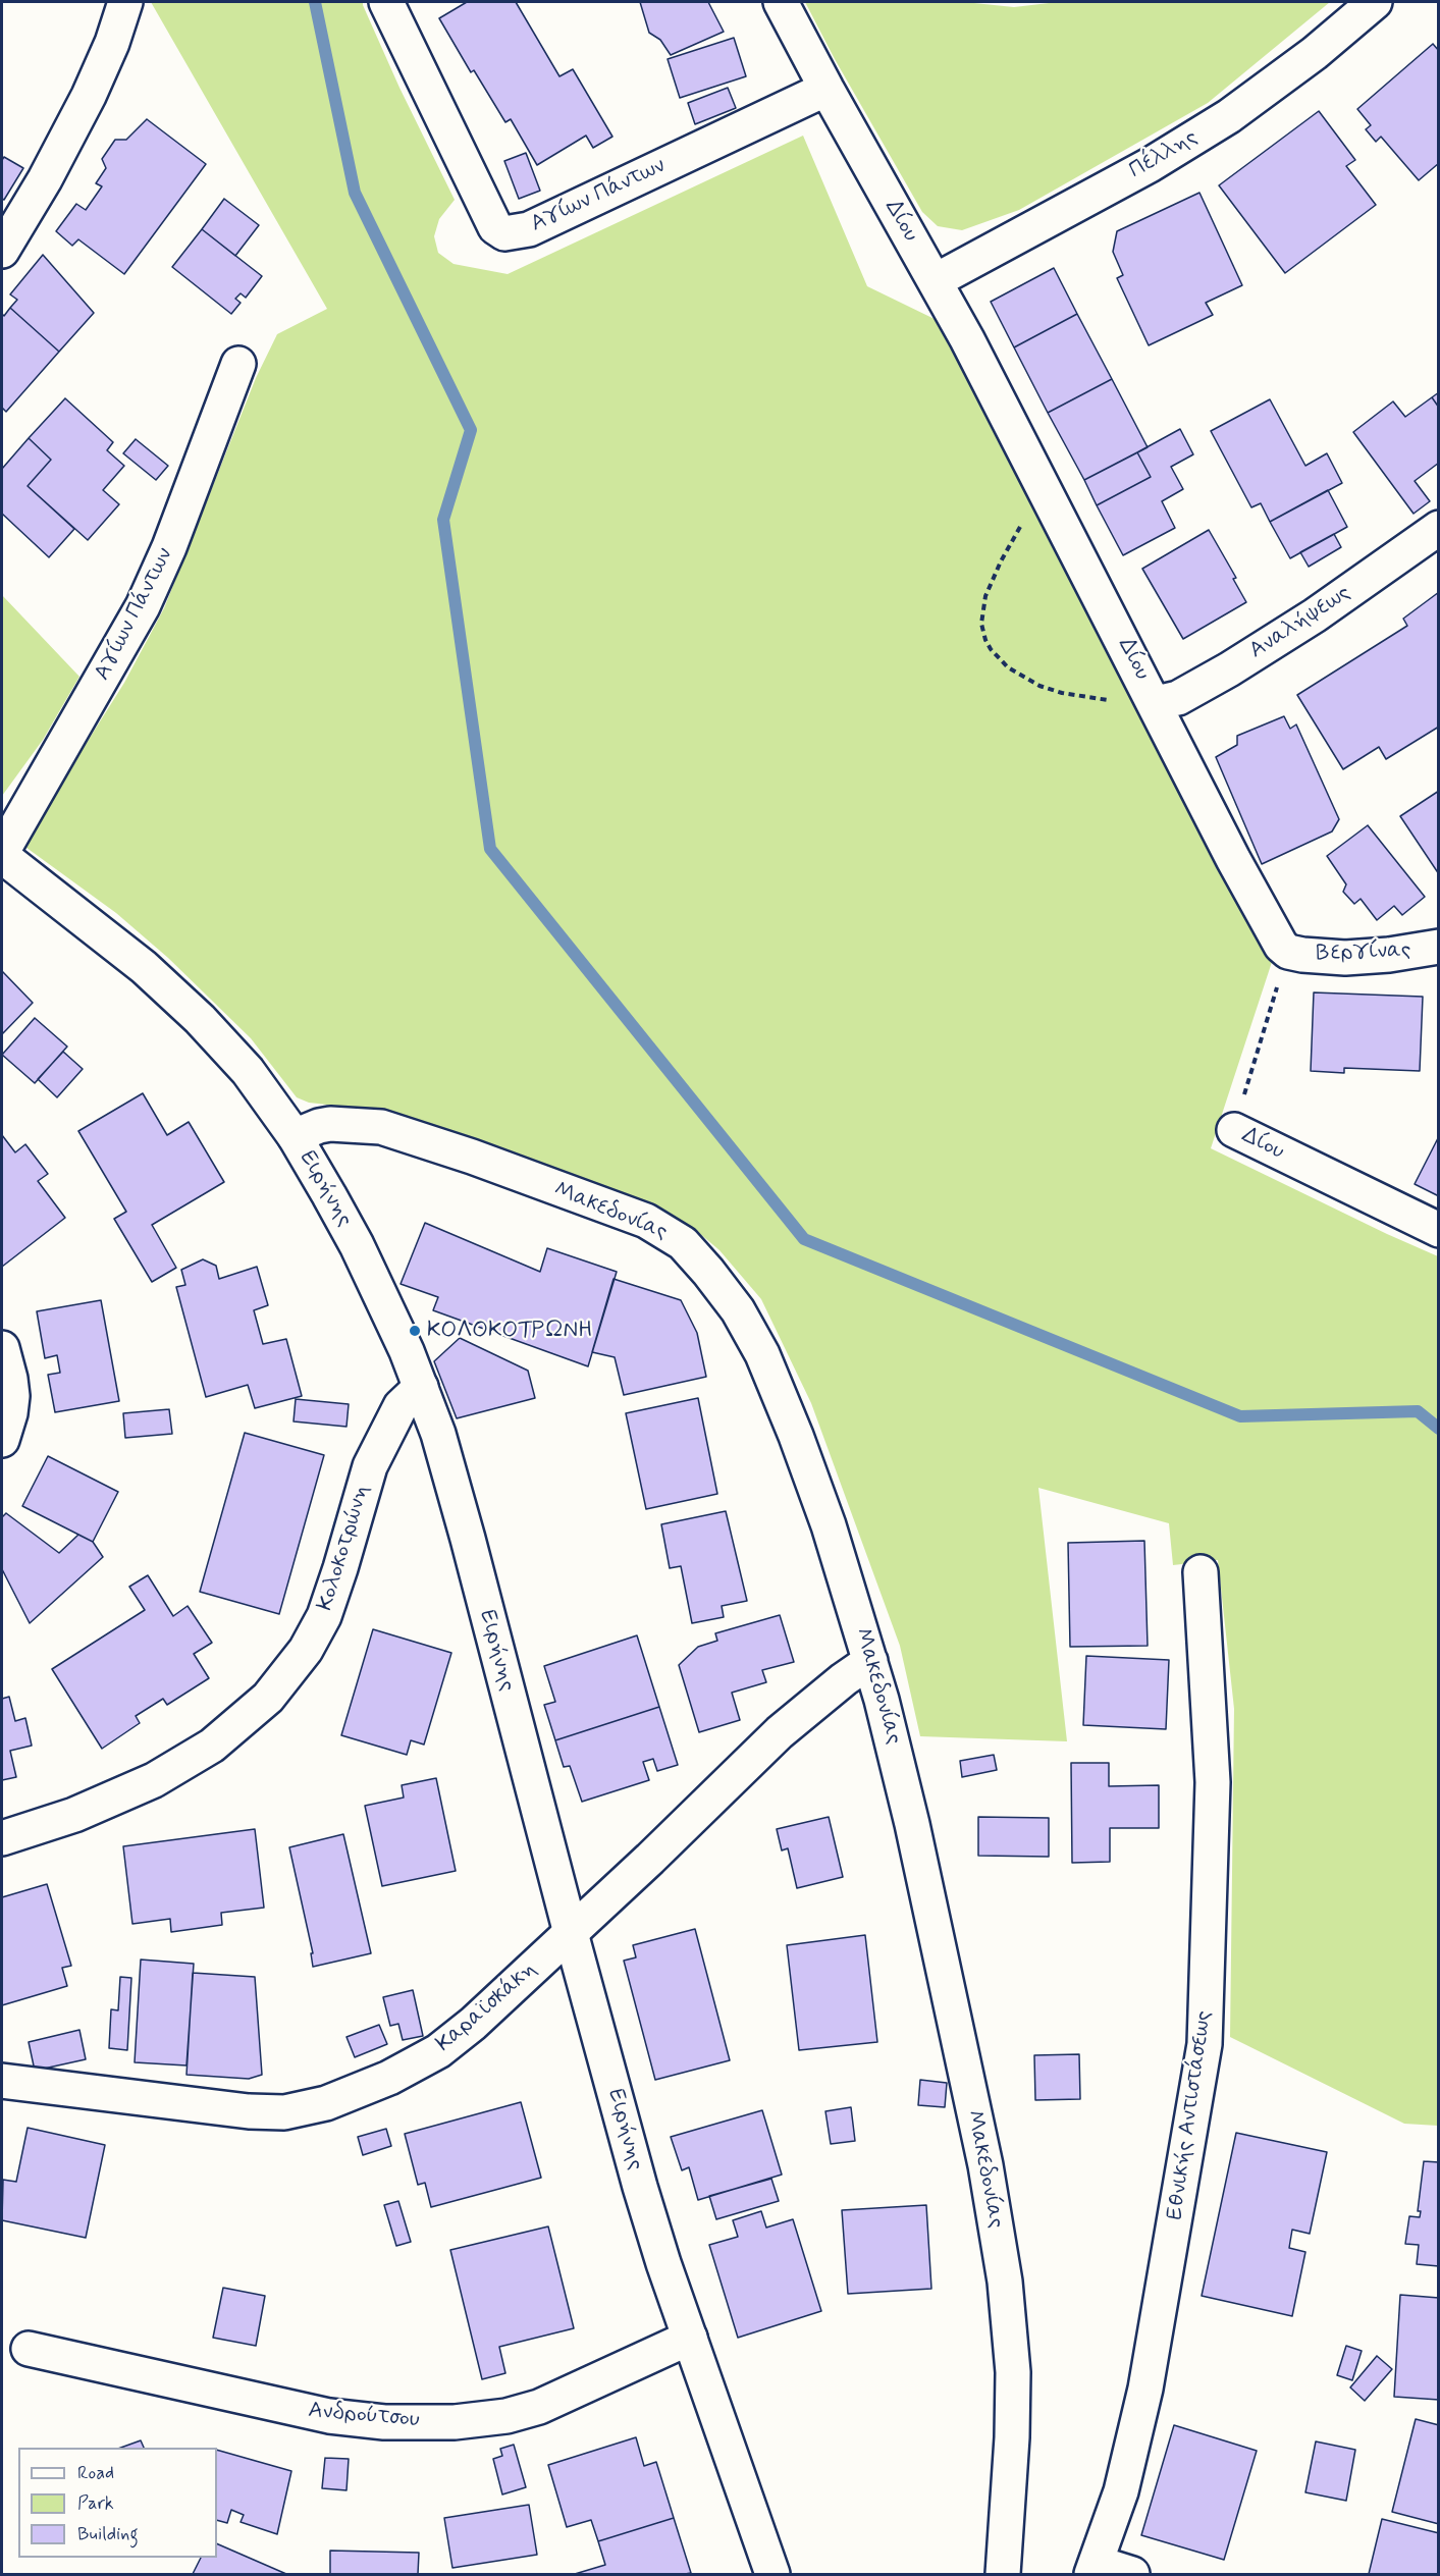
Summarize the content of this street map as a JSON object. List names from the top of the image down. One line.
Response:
{"streets":{"street":["Πέλλης","Αγίων Πάντων","Δίου","Αναλήψεως","Βεργίνας","Ειρήνης","Μακεδονίας","Κολοκοτρώνη","Καραϊσκάκη","Εθνικής Αντιστάσεως","Ανδρούτσου"]},"crossings":[["Πέλλης","Δίου"],["Αγίων Πάντων","Δίου"],["Αγίων Πάντων","Ειρήνης"],["Δίου","Αναλήψεως"],["Δίου","Βεργίνας"],["Ειρήνης","Μακεδονίας"],["Ειρήνης","Κολοκοτρώνη"],["Ειρήνης","Καραϊσκάκη"],["Ειρήνης","Ανδρούτσου"],["Μακεδονίας","Καραϊσκάκη"]],"places":["ΚΟΛΟΚΟΤΡΩΝΗ"],"legend":["Road","Park","Building"]}
